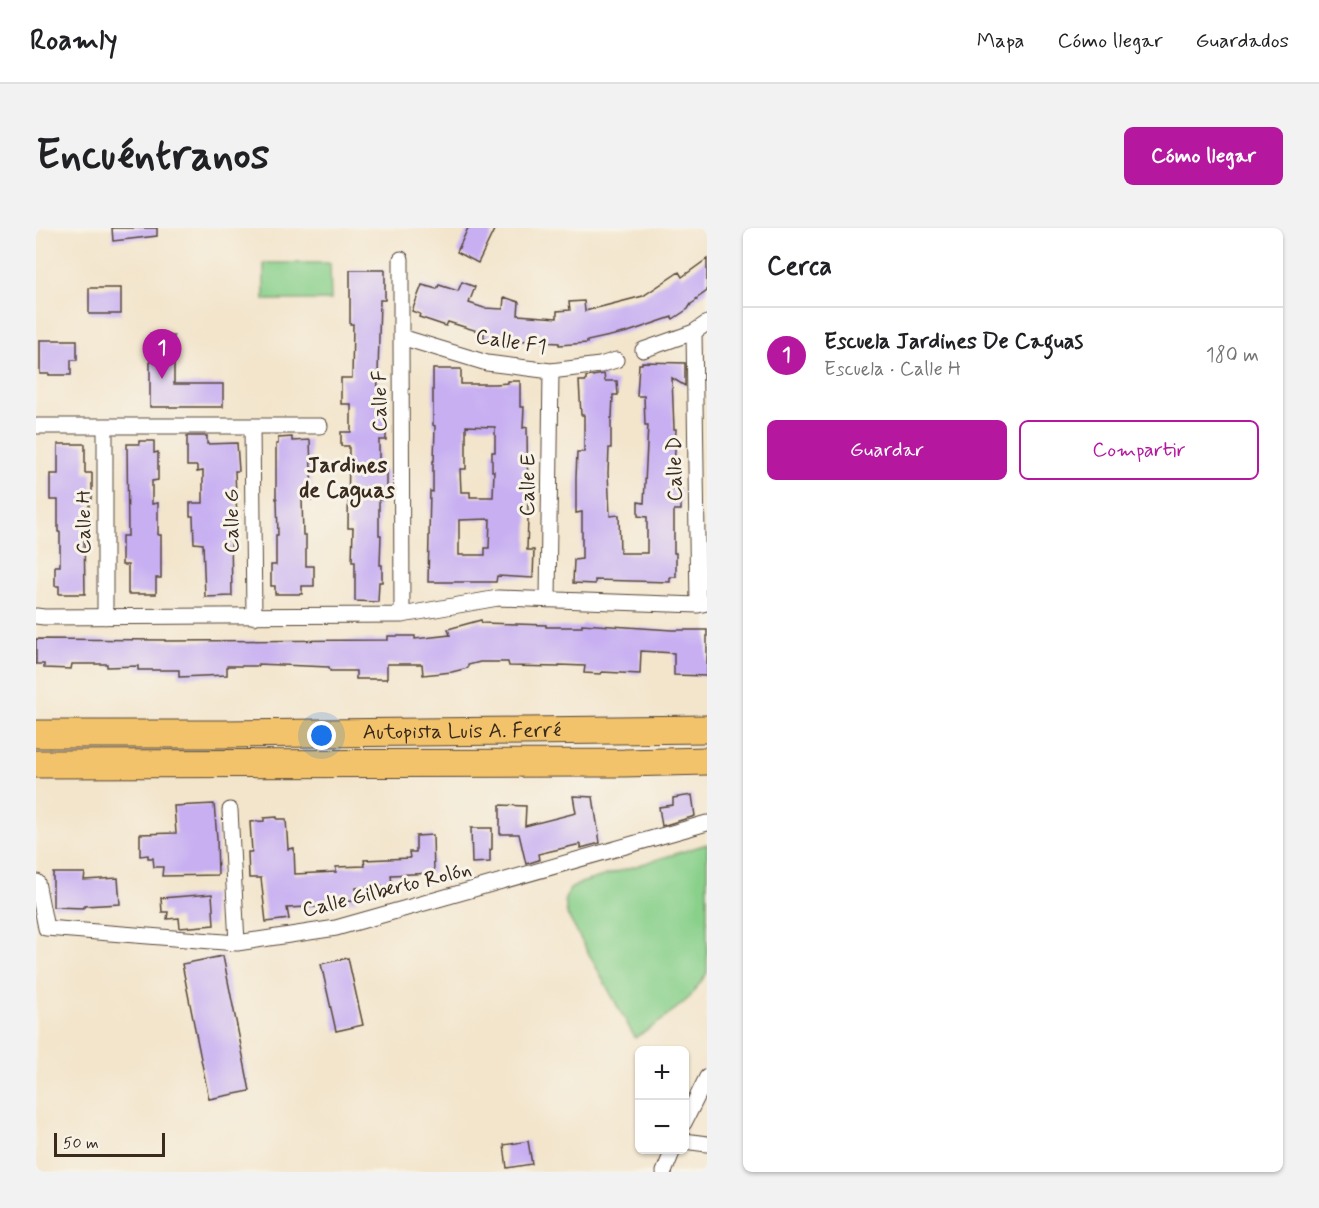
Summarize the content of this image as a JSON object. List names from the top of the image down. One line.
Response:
{"streets":{"highway":["Autopista Luis A. Ferré"],"street":["Calle F1","Calle F","Calle D","Calle E","Calle G","Calle H","Calle Gilberto Rolón"]},"crossings":[["Calle F1","Calle F"],["Calle F1","Calle E"]],"districts":["Jardines de Caguas"],"scale_bar":"50 m","page":{"header":"Roamly","nav":["Mapa","Cómo llegar","Guardados"],"buttons":["Cómo llegar",["Guardar","Compartir"]],"title":"Encuéntranos","heading":"Cerca","list":[{"mark":"1","name":"Escuela Jardines De Caguas","note":"Escuela · Calle H","value":"180 m"}],"pins":"1","map_buttons":["+","−"],"scale":"50 m"}}
